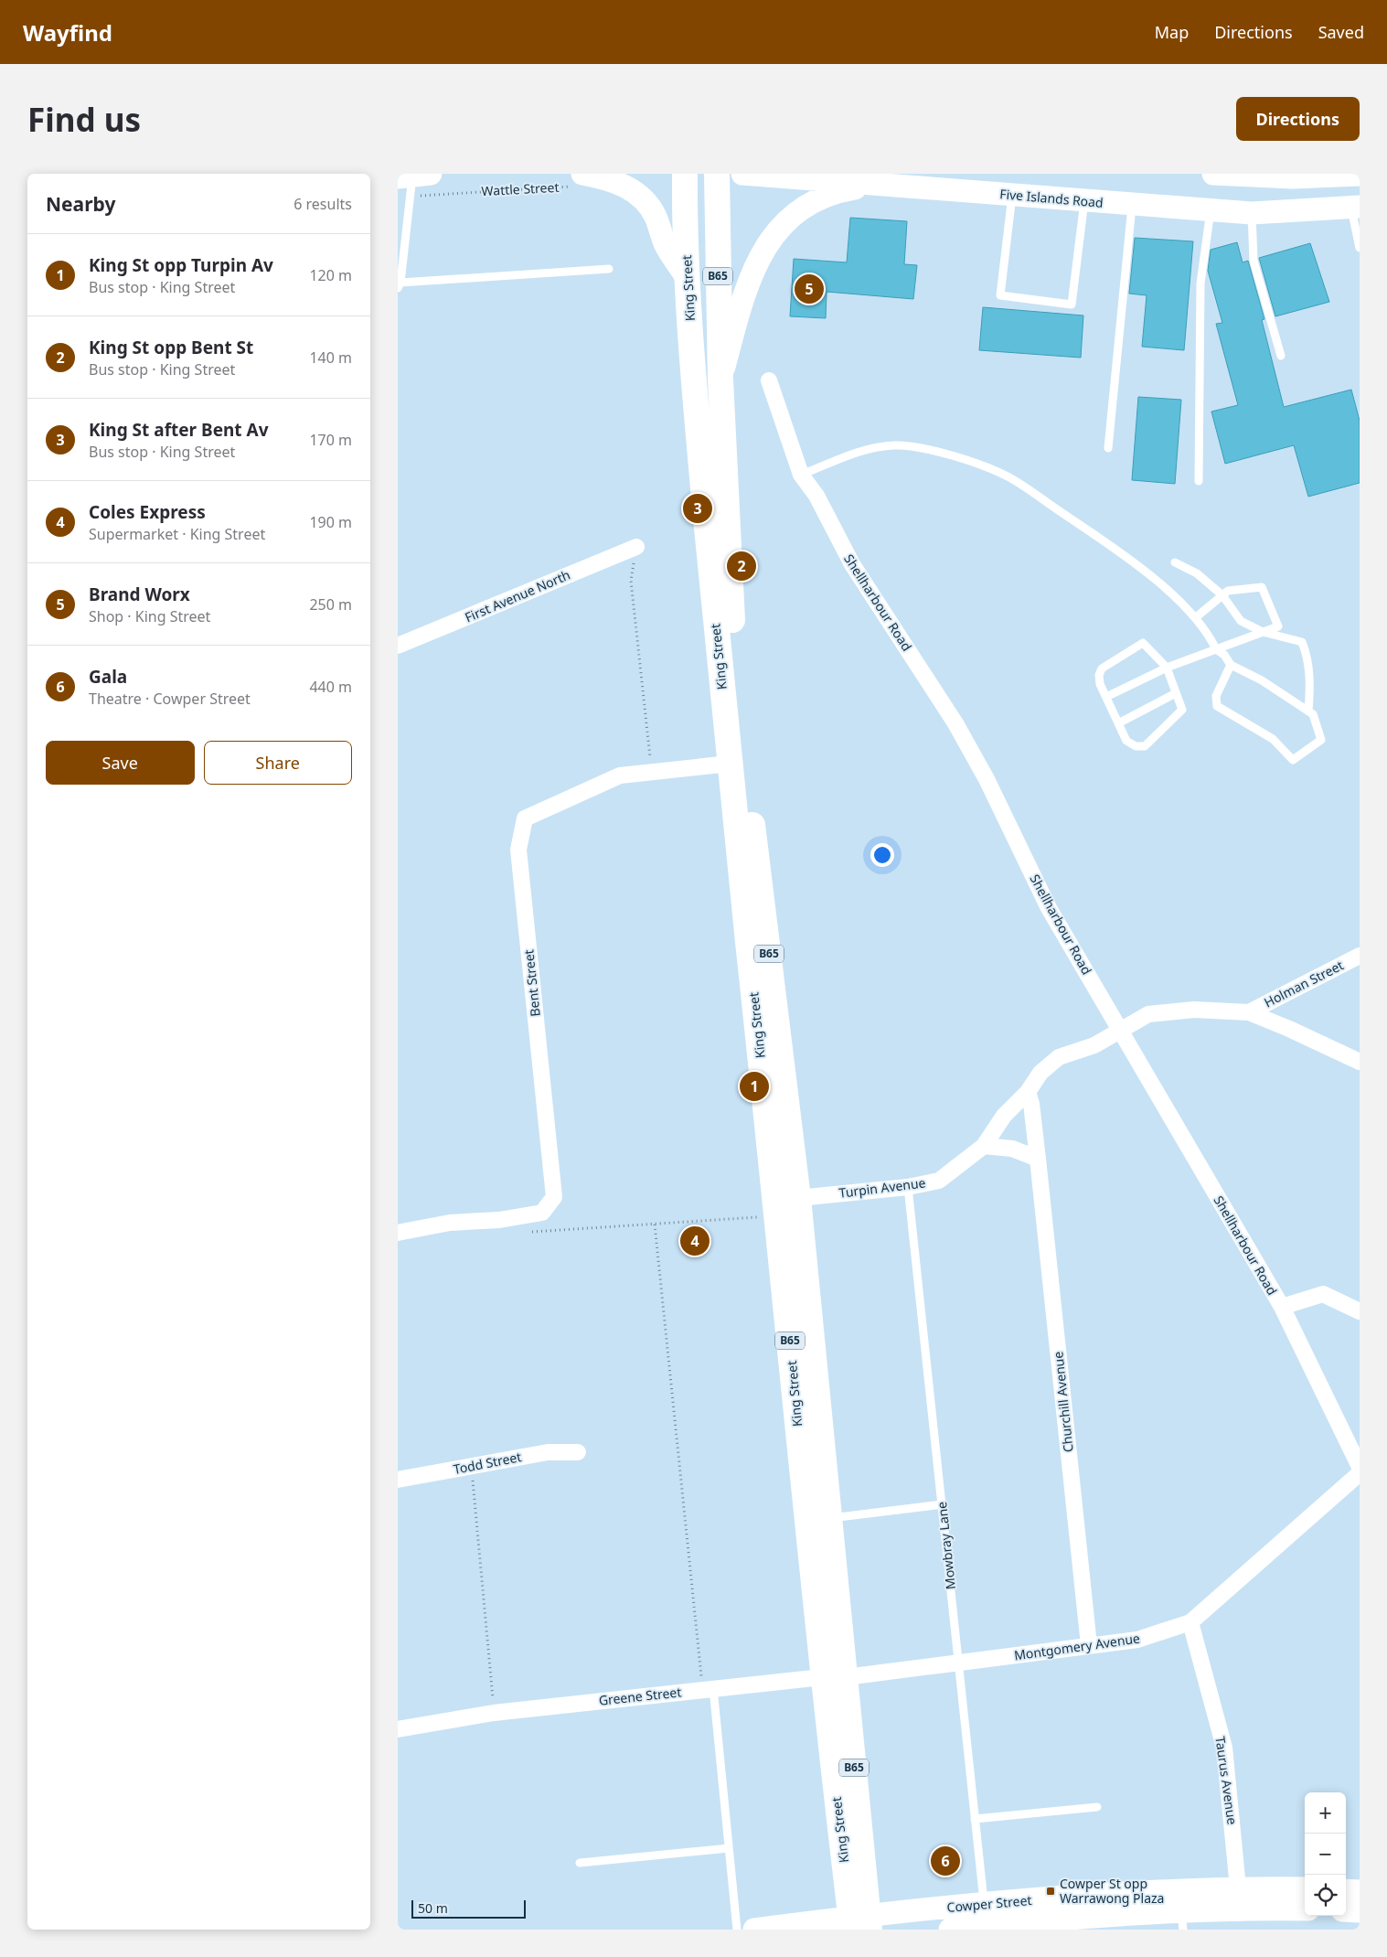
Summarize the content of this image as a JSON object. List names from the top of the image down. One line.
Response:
{"streets":{"main road":["Five Islands Road","B65","King Street","Cowper Street"],"street":["First Avenue North","Shellharbour Road","Bent Street","Holman Street","Turpin Avenue","Churchill Avenue","Todd Street","Montgomery Avenue","Greene Street","Taurus Avenue"],"lane":["Mowbray Lane"],"path":["Wattle Street"]},"crossings":[["King Street","Bent Street"],["King Street","Turpin Avenue"],["King Street","Montgomery Avenue"],["King Street","Greene Street"],["King Street","Cowper Street"],["Shellharbour Road","Turpin Avenue"],["Holman Street","Turpin Avenue"],["Turpin Avenue","Churchill Avenue"],["Turpin Avenue","Mowbray Lane"],["Churchill Avenue","Montgomery Avenue"],["Mowbray Lane","Montgomery Avenue"],["Mowbray Lane","Cowper Street"],["Montgomery Avenue","Greene Street"],["Montgomery Avenue","Taurus Avenue"],["Taurus Avenue","Cowper Street"]],"places":{"transit":["Cowper St opp Warrawong Plaza"]},"scale_bar":"50 m","page":{"header":"Wayfind","nav":["Map","Directions","Saved"],"buttons":["Directions",["Save","Share"]],"title":"Find us","heading":["Nearby","6 results"],"list":[{"mark":"1","name":"King St opp Turpin Av","note":"Bus stop · King Street","value":"120 m"},{"mark":"2","name":"King St opp Bent St","note":"Bus stop · King Street","value":"140 m"},{"mark":"3","name":"King St after Bent Av","note":"Bus stop · King Street","value":"170 m"},{"mark":"4","name":"Coles Express","note":"Supermarket · King Street","value":"190 m"},{"mark":"5","name":"Brand Worx","note":"Shop · King Street","value":"250 m"},{"mark":"6","name":"Gala","note":"Theatre · Cowper Street","value":"440 m"}],"pins":["5","3","2","1","4","6"],"map_buttons":["+","−"],"scale":"50 m"}}
